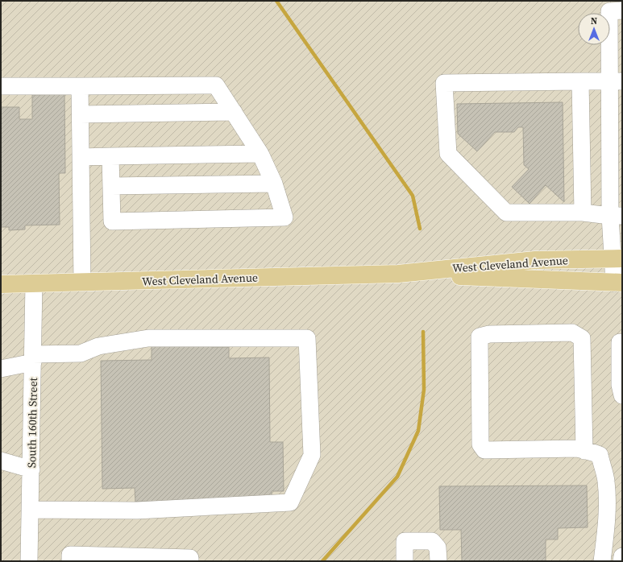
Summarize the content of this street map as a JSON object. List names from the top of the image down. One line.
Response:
{"streets":{"main road":["West Cleveland Avenue"],"street":["South 160th Street"]},"crossings":[["West Cleveland Avenue","South 160th Street"]],"north":"top"}
